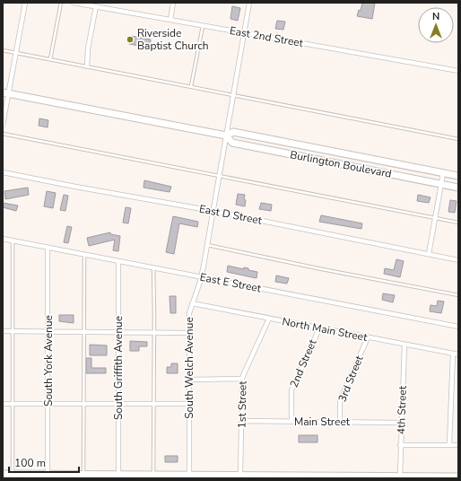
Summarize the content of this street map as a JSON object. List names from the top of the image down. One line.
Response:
{"streets":{"street":["East 2nd Street","Burlington Boulevard","East D Street","East E Street","North Main Street","South York Avenue","2nd Street","South Griffith Avenue","South Welch Avenue","3rd Street","1st Street","4th Street","Main Street"]},"crossings":[["East 2nd Street","South Welch Avenue"],["Burlington Boulevard","South Welch Avenue"],["East D Street","South Welch Avenue"],["East E Street","South York Avenue"],["East E Street","South Griffith Avenue"],["East E Street","South Welch Avenue"],["North Main Street","2nd Street"],["North Main Street","South Welch Avenue"],["North Main Street","3rd Street"],["North Main Street","1st Street"],["North Main Street","4th Street"],["2nd Street","Main Street"],["3rd Street","Main Street"],["1st Street","Main Street"],["4th Street","Main Street"]],"places":["Riverside Baptist Church"],"scale_bar":"100 m","north":"top"}
